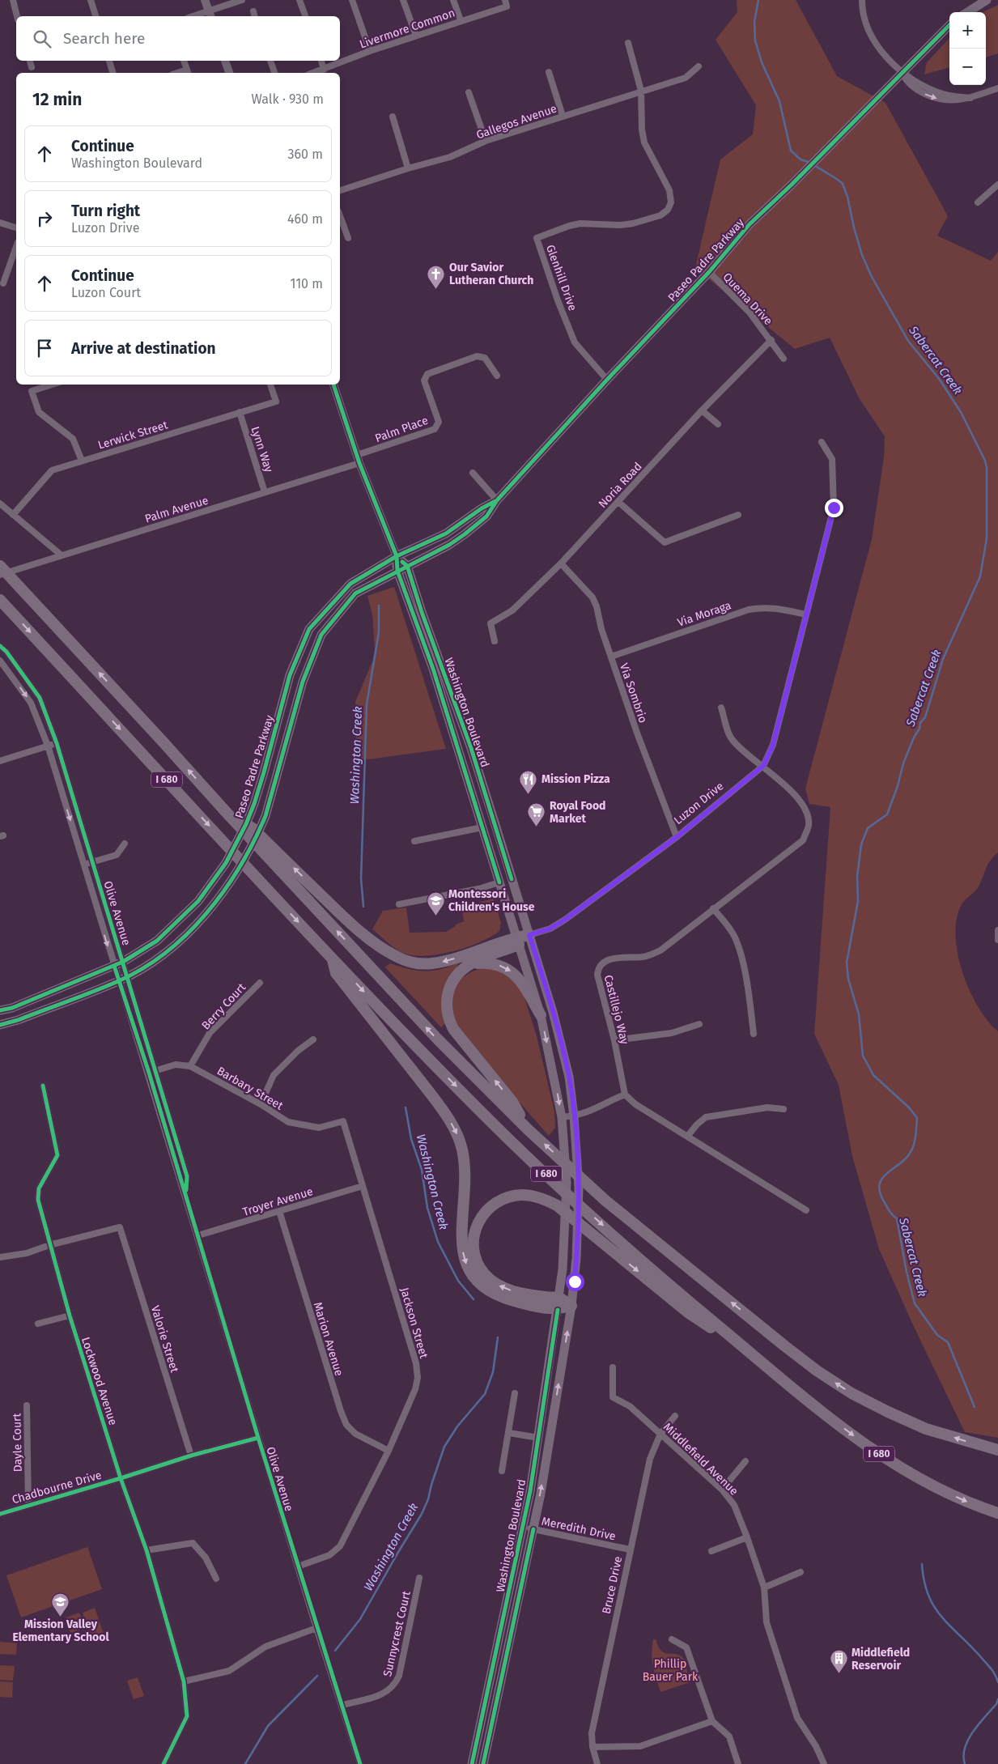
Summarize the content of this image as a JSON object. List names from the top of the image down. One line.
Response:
{"streets":{"highway":["I 680"],"main road":["Paseo Padre Parkway","Washington Boulevard"],"street":["Livermore Common","Gallegos Avenue","Glenhill Drive","Quema Drive","Palm Place","Lerwick Street","Lynn Way","Noria Road","Palm Avenue","Via Moraga","Via Sombrio","Luzon Drive","Olive Avenue","Berry Court","Castillejo Way","Barbary Street","Troyer Avenue","Jackson Street","Valorie Street","Marion Avenue","Lockwood Avenue","Dayle Court","Middlefield Avenue","Chadbourne Drive","Meredith Drive","Bruce Drive","Sunnycrest Court"]},"crossings":[["Gallegos Avenue","Glenhill Drive"],["Paseo Padre Parkway","Glenhill Drive"],["Paseo Padre Parkway","Quema Drive"],["Paseo Padre Parkway","Washington Boulevard"],["Paseo Padre Parkway","Olive Avenue"],["Quema Drive","Noria Road"],["Palm Place","Palm Avenue"],["Palm Place","Washington Boulevard"],["Lerwick Street","Lynn Way"],["Lynn Way","Palm Avenue"],["Noria Road","Via Sombrio"],["Palm Avenue","Washington Boulevard"],["Via Moraga","Via Sombrio"],["Via Moraga","Luzon Drive"],["Via Sombrio","Luzon Drive"],["Washington Boulevard","Luzon Drive"],["Washington Boulevard","Meredith Drive"],["Luzon Drive","Castillejo Way"],["Olive Avenue","Barbary Street"],["Olive Avenue","Troyer Avenue"],["Olive Avenue","Jackson Street"],["Olive Avenue","Chadbourne Drive"],["Olive Avenue","Sunnycrest Court"],["Berry Court","Barbary Street"],["Barbary Street","Jackson Street"],["Troyer Avenue","Jackson Street"],["Troyer Avenue","Marion Avenue"],["Jackson Street","Marion Avenue"],["Valorie Street","Lockwood Avenue"],["Valorie Street","Chadbourne Drive"],["Lockwood Avenue","Chadbourne Drive"],["Dayle Court","Chadbourne Drive"],["Middlefield Avenue","Bruce Drive"],["Meredith Drive","Bruce Drive"]],"water":["Sabercat Creek","Washington Creek"],"parks":["Phillip Bauer Park"],"places":{"church":["Our Savior Lutheran Church"],"restaurant":["Mission Pizza"],"supermarket":["Royal Food Market"],"school or university":["Montessori Children's House","Mission Valley Elementary School"],"building":["Middlefield Reservoir"]},"page":{"map_buttons":["+","−"],"search":"Search here","heading":["12 min","Walk · 930 m"],"list":[["Continue","Washington Boulevard","360 m"],["Turn right","Luzon Drive","460 m"],["Continue","Luzon Court","110 m"],"Arrive at destination"]}}
